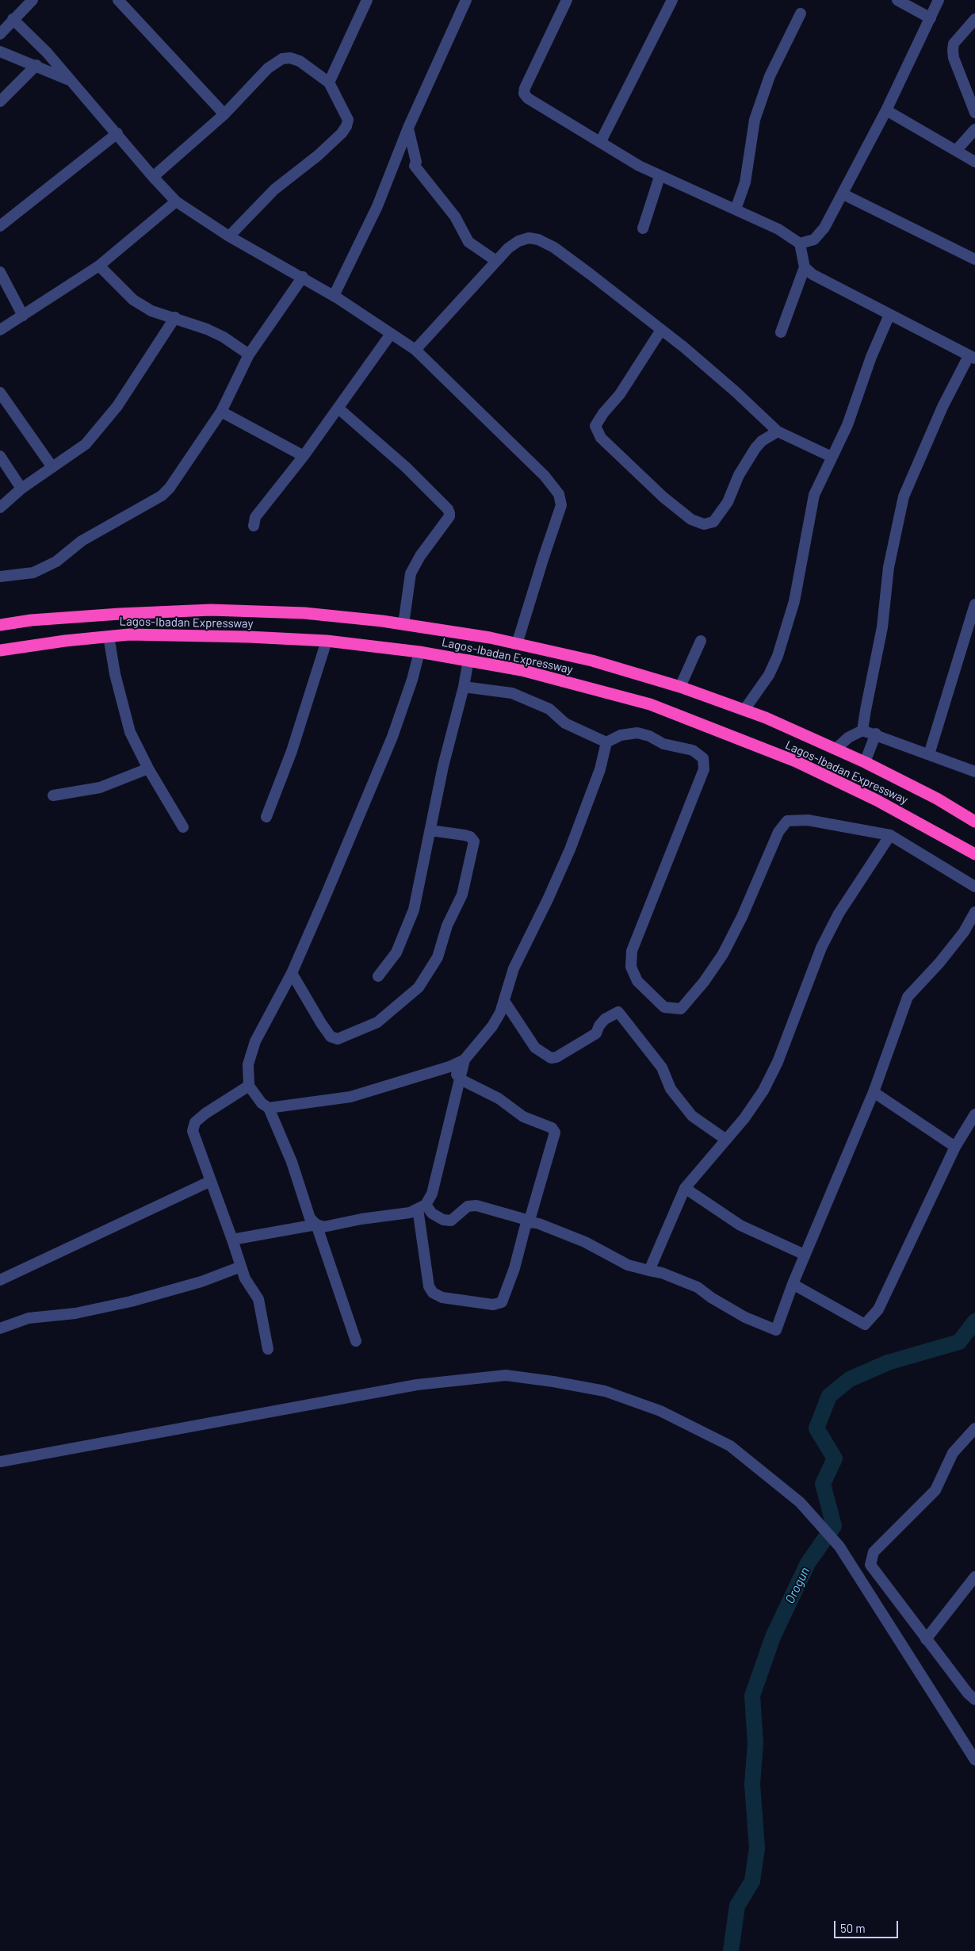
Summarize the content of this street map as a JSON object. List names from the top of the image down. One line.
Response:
{"streets":{"highway":["Lagos-Ibadan Expressway"]},"water":["Orogun"],"scale_bar":"50 m"}
